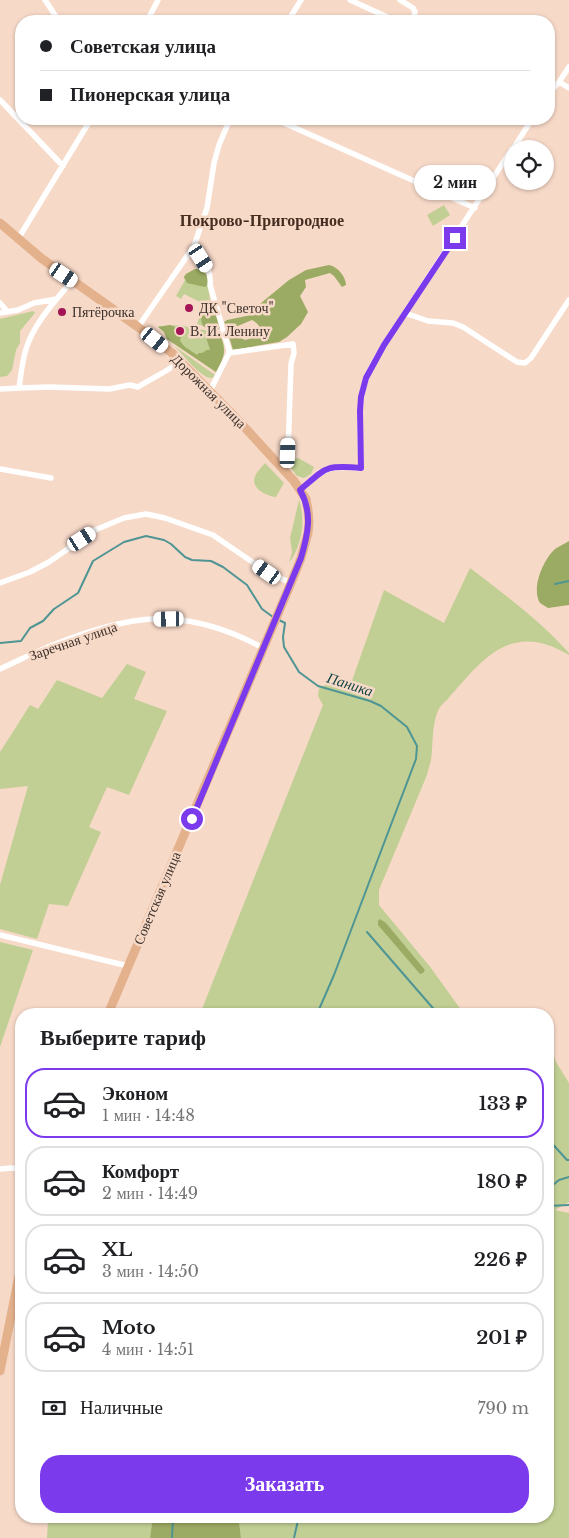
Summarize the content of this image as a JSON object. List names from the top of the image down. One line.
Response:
{"streets":{"main road":["Дорожная улица","Советская улица"],"street":["Заречная улица"]},"crossings":[["Дорожная улица","Советская улица"],["Заречная улица","Советская улица"]],"districts":["Покрово-Пригородное"],"water":["Паника"],"places":["ДК \"Светоч\"","Пятёрочка","В. И. Ленину"],"page":{"banner":["Советская улица","Пионерская улица"],"bubble":"2 мин","heading":"Выберите тариф","list":[{"name":"Эконом","note":"1 мин · 14:48","value":"133 ₽"},{"name":"Комфорт","note":"2 мин · 14:49","value":"180 ₽"},{"name":"XL","note":"3 мин · 14:50","value":"226 ₽"},{"name":"Moto","note":"4 мин · 14:51","value":"201 ₽"}],"pay":["Наличные","790 m"],"buttons":"Заказать"}}
